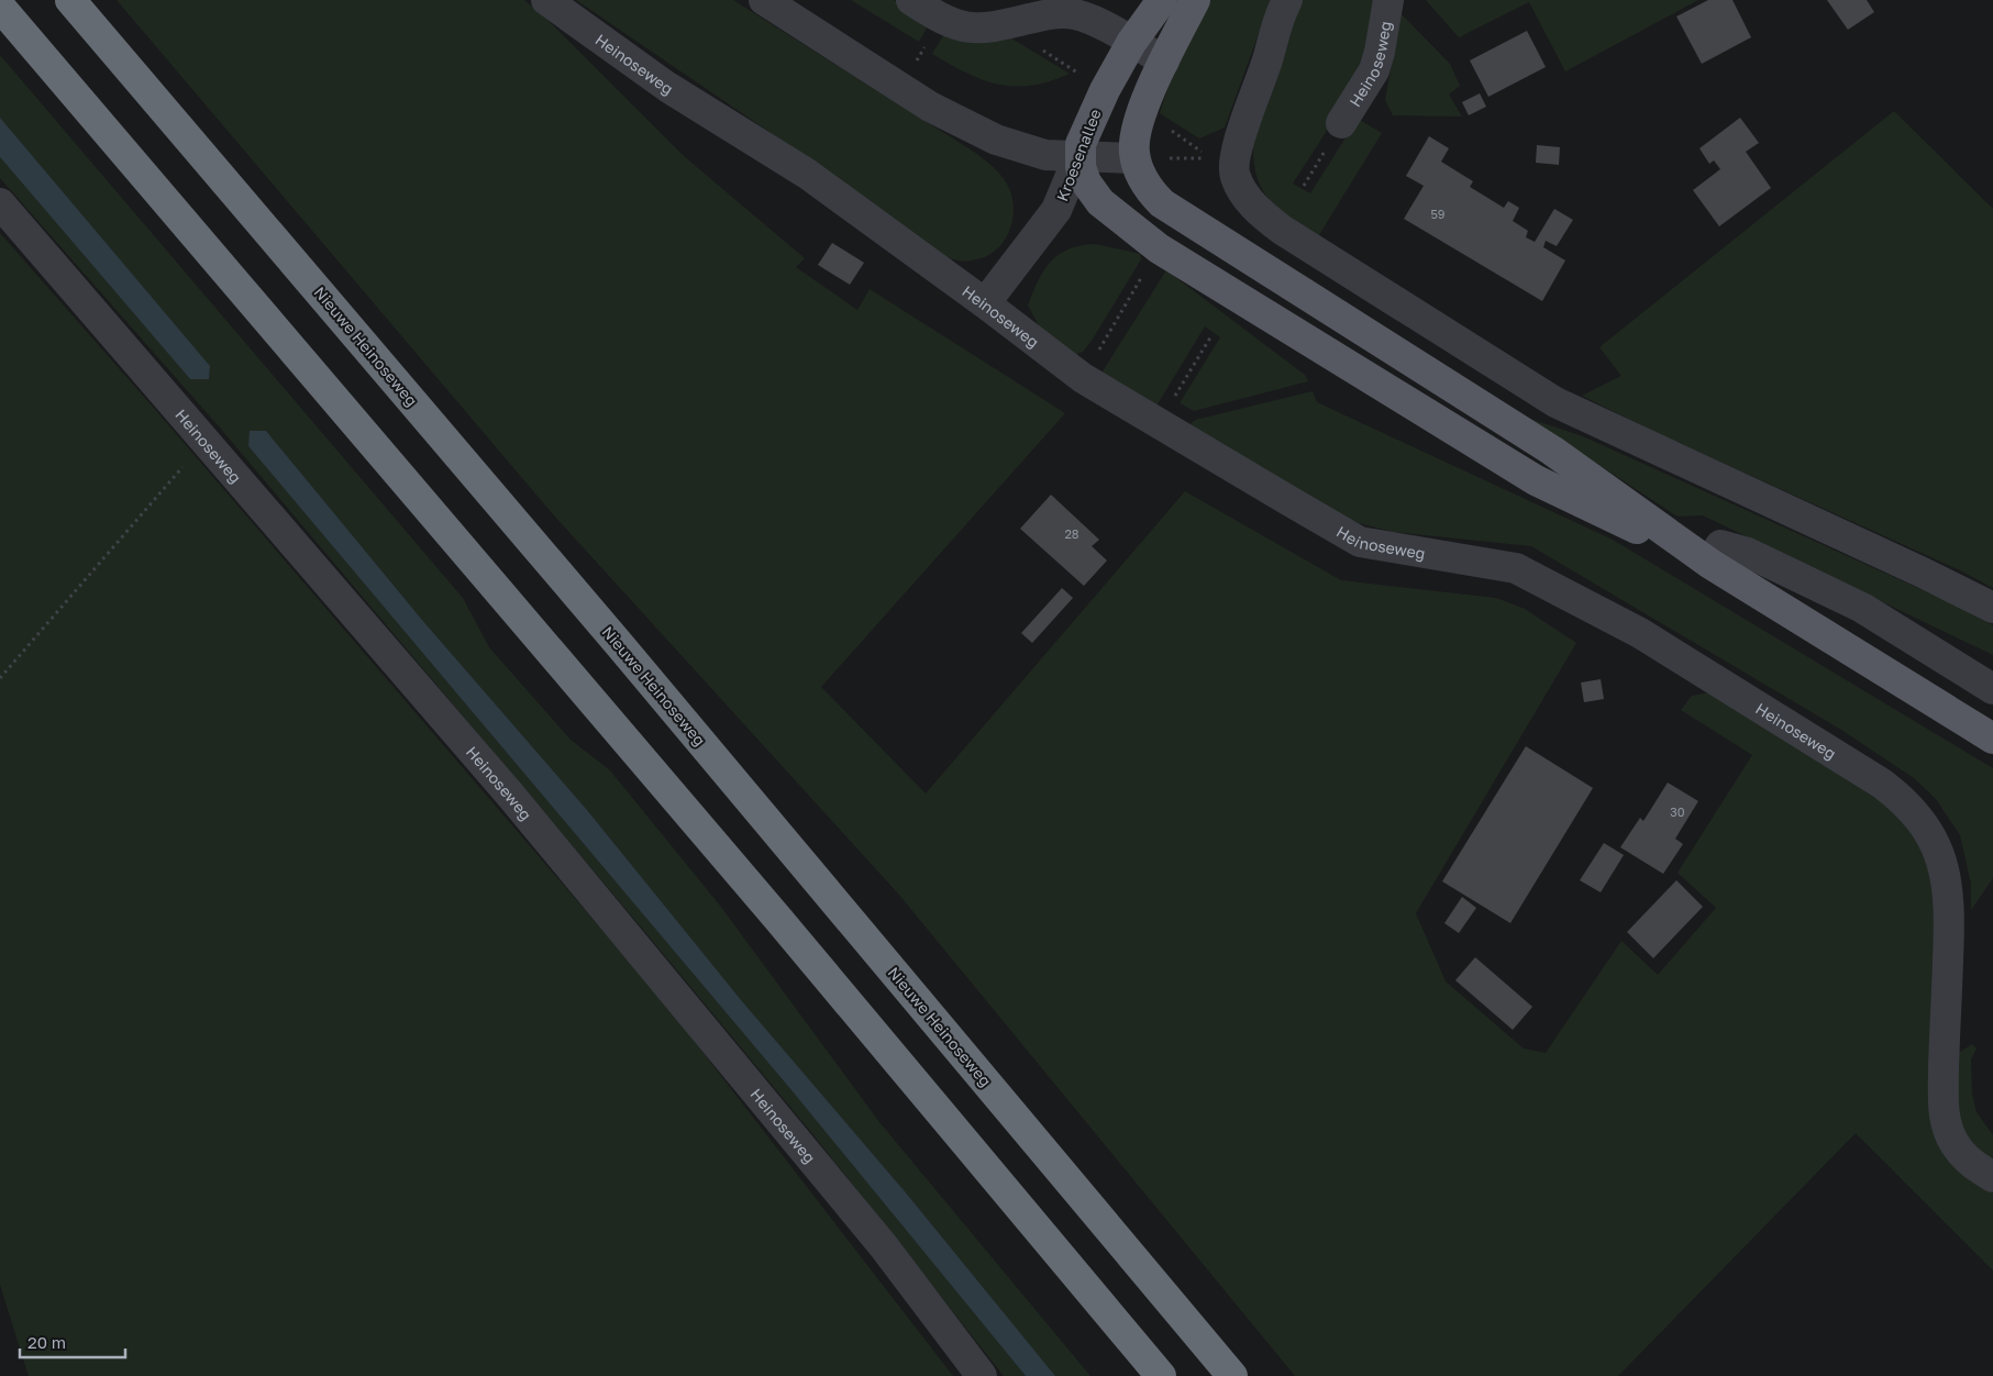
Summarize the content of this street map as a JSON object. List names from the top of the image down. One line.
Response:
{"streets":{"highway":["Nieuwe Heinoseweg"],"main road":["Kroesenallee"],"street":["Heinoseweg"]},"crossings":[["Heinoseweg","Kroesenallee"]],"house_numbers":["59","28","30"],"scale_bar":"20 m"}
